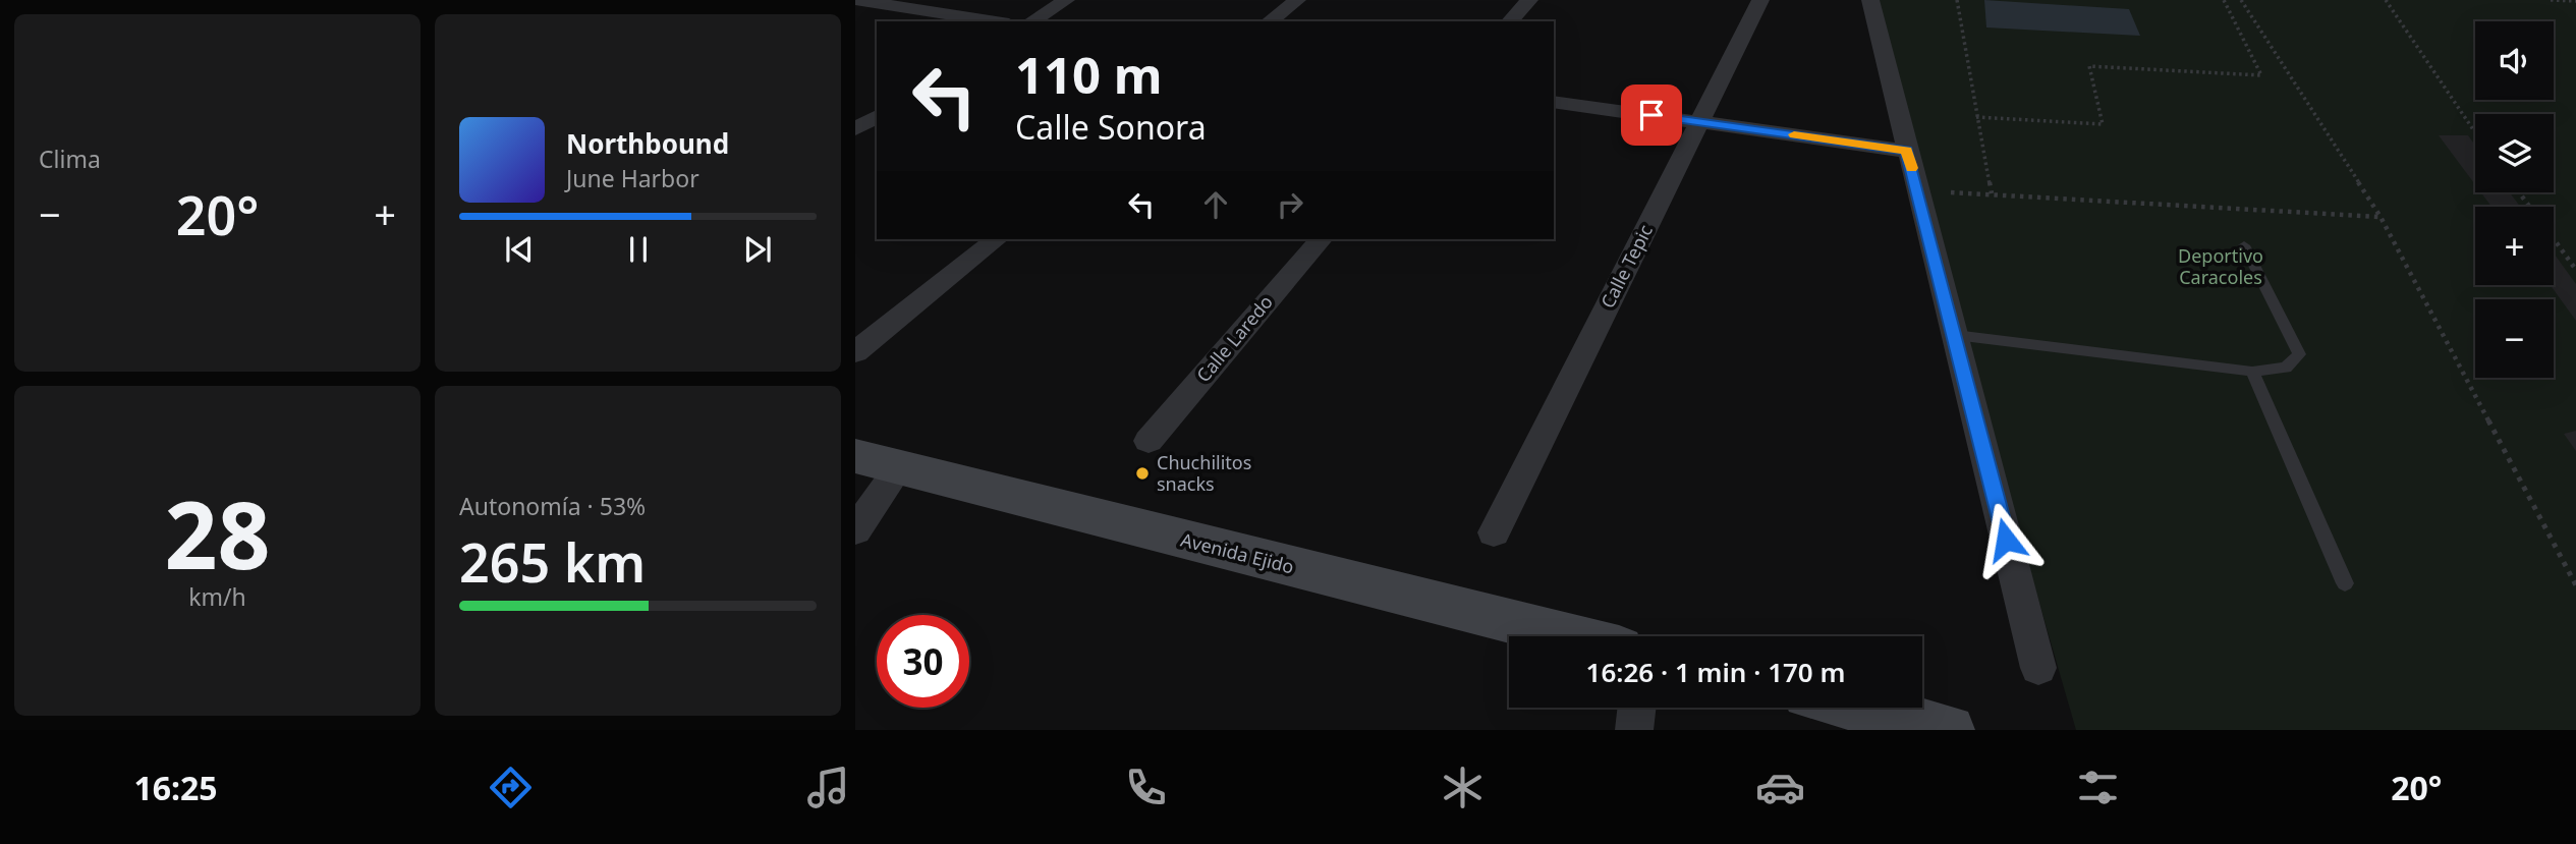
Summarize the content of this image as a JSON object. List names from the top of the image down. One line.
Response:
{"streets":{"main road":["Avenida Ejido"],"street":["Calle Tepic","Calle Laredo"]},"parks":["Deportivo Caracoles"],"places":["Chuchilitos snacks"],"page":{"tile":["Clima",["28","km/h"],["Autonomía · 53%","265 km"]],"map_buttons":["+","−"],"turn":["110 m","Calle Sonora"],"song":["Northbound","June Harbor"],"heat":["−","20°","+"],"limit":"30","trip":"16:26 · 1 min · 170 m","tabs":["16:25","20°"]}}
